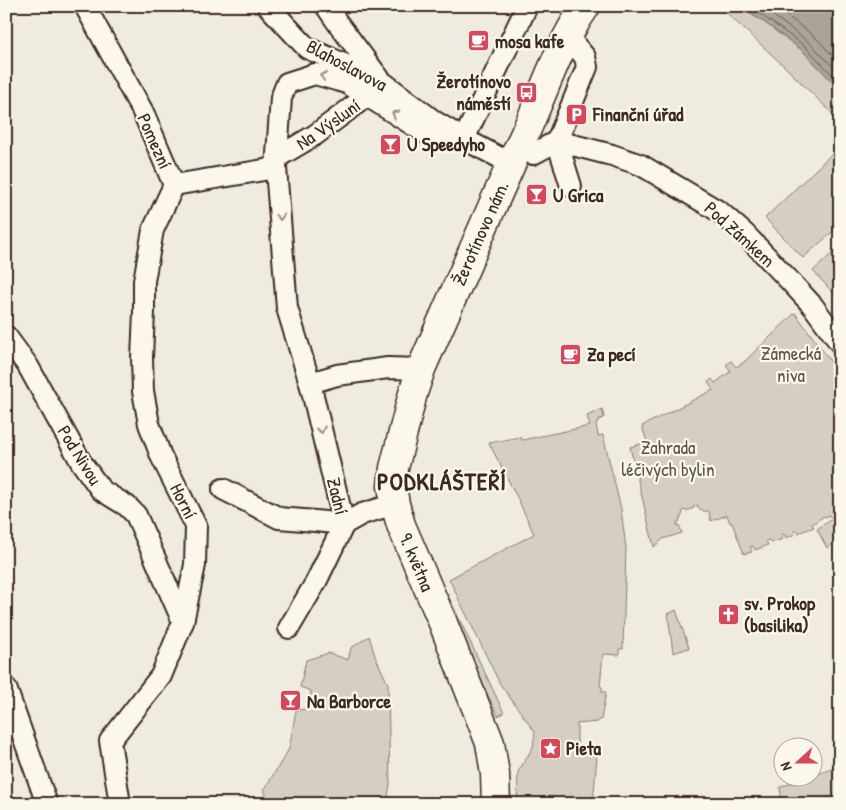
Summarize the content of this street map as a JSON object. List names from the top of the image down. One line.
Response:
{"streets":{"main road":["Žerotínovo nám.","9. května"],"street":["Blahoslavova","Na Výsluní","Pomezní","Pod Zámkem","Pod Nivou","Zadní","Horní"]},"crossings":[["Blahoslavova","Na Výsluní"],["Blahoslavova","Žerotínovo nám."],["Blahoslavova","Pod Zámkem"],["Na Výsluní","Pomezní"],["Na Výsluní","Zadní"],["Pomezní","Zadní"],["Pomezní","Horní"],["Žerotínovo nám.","9. května"],["Pod Nivou","Horní"]],"one_way":["Zadní"],"districts":["PODKLÁŠTEŘÍ"],"parks":["Zámecká niva","Zahrada léčivých bylin"],"places":{"cafe":["mosa kafe","Za pecí"],"bus stop":["Žerotínovo náměstí"],"parking":["Finanční úřad"],"bar":["U Speedyho","U Grica","Na Barborce"],"church":["sv. Prokop (basilika)"],"place":["Pieta"]},"north":"left"}
